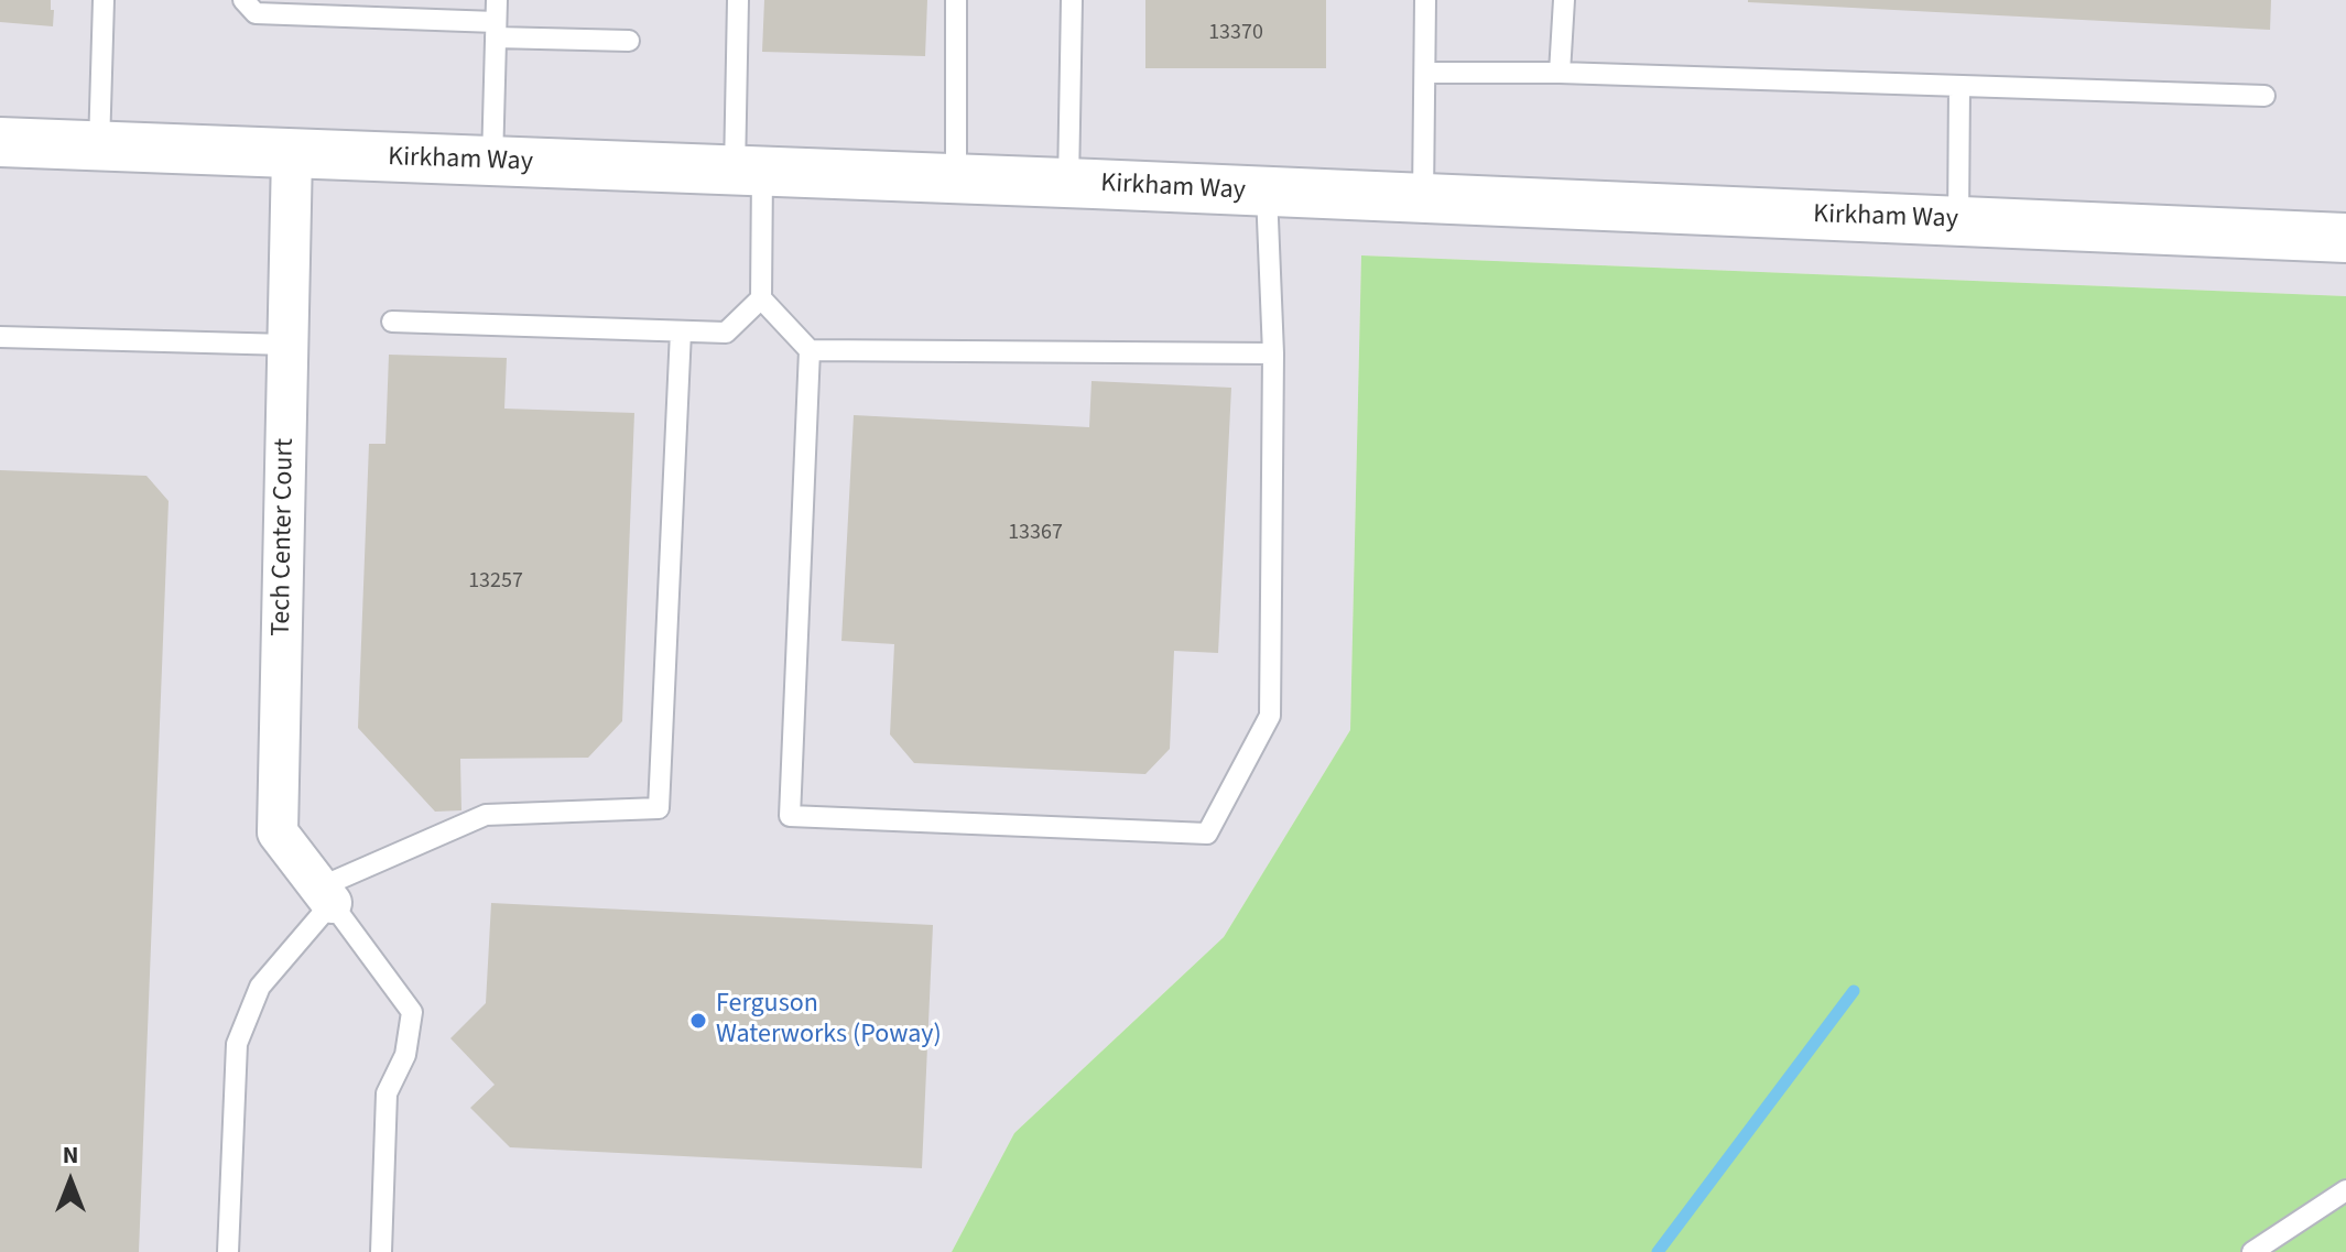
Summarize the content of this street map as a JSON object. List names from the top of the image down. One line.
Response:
{"streets":{"main road":["Kirkham Way"],"street":["Tech Center Court"]},"crossings":[["Kirkham Way","Tech Center Court"]],"places":["Ferguson Waterworks (Poway)"],"house_numbers":["13370","13367","13257"],"north":"top"}
